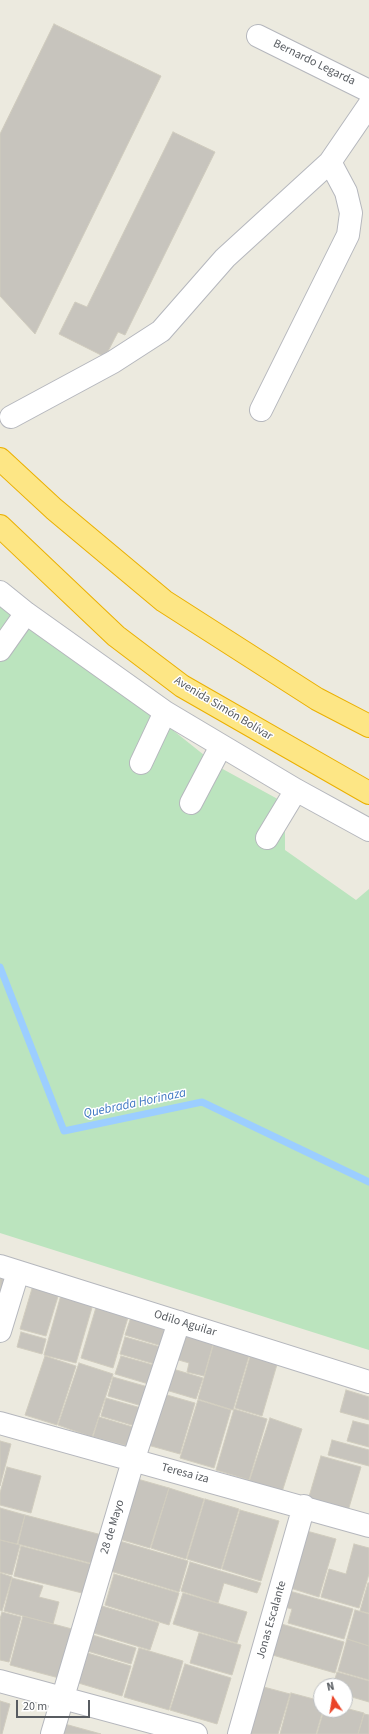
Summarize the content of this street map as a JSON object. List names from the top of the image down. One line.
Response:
{"streets":{"highway":["Avenida Simón Bolívar"],"street":["Bernardo Legarda","Odilo Aguilar","Teresa iza","28 de Mayo","Jonas Escalante"]},"crossings":[["Odilo Aguilar","28 de Mayo"],["Teresa iza","28 de Mayo"],["Teresa iza","Jonas Escalante"]],"water":["Quebrada Horinaza"],"scale_bar":"20 m","north":"top"}
